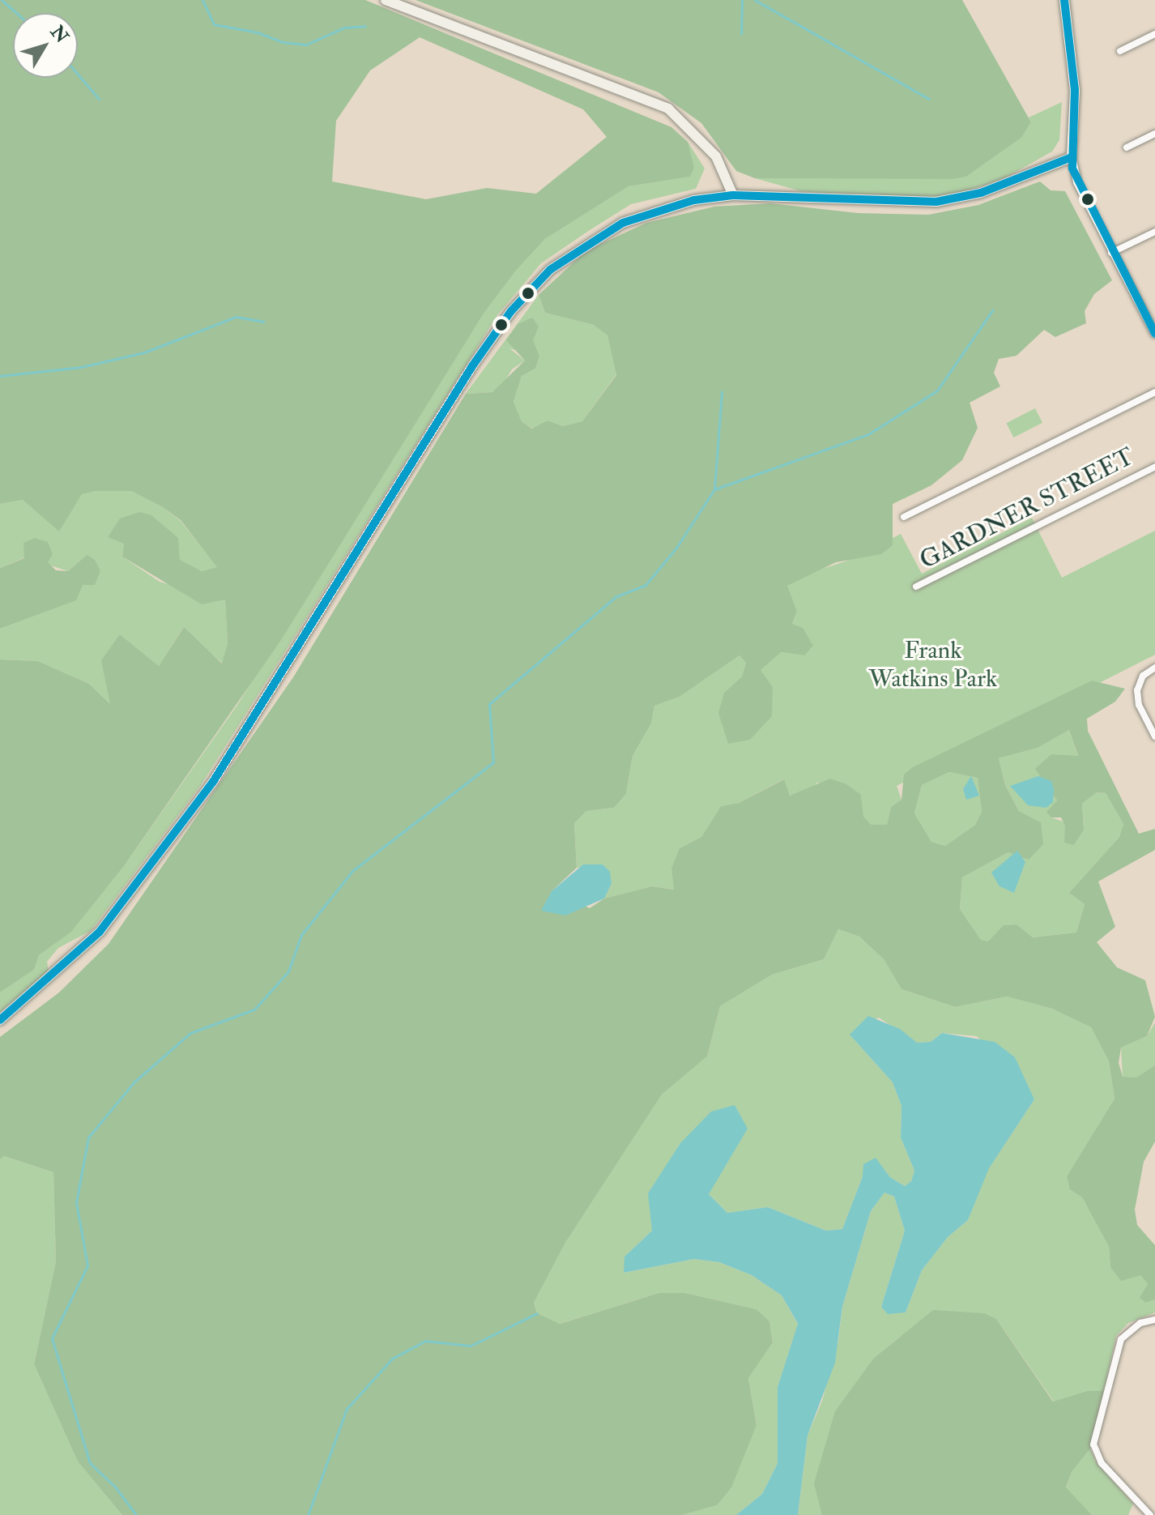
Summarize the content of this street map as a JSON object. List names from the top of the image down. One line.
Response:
{"streets":{"street":["GARDNER STREET"]},"parks":["Frank Watkins Park"],"north":"top right"}
